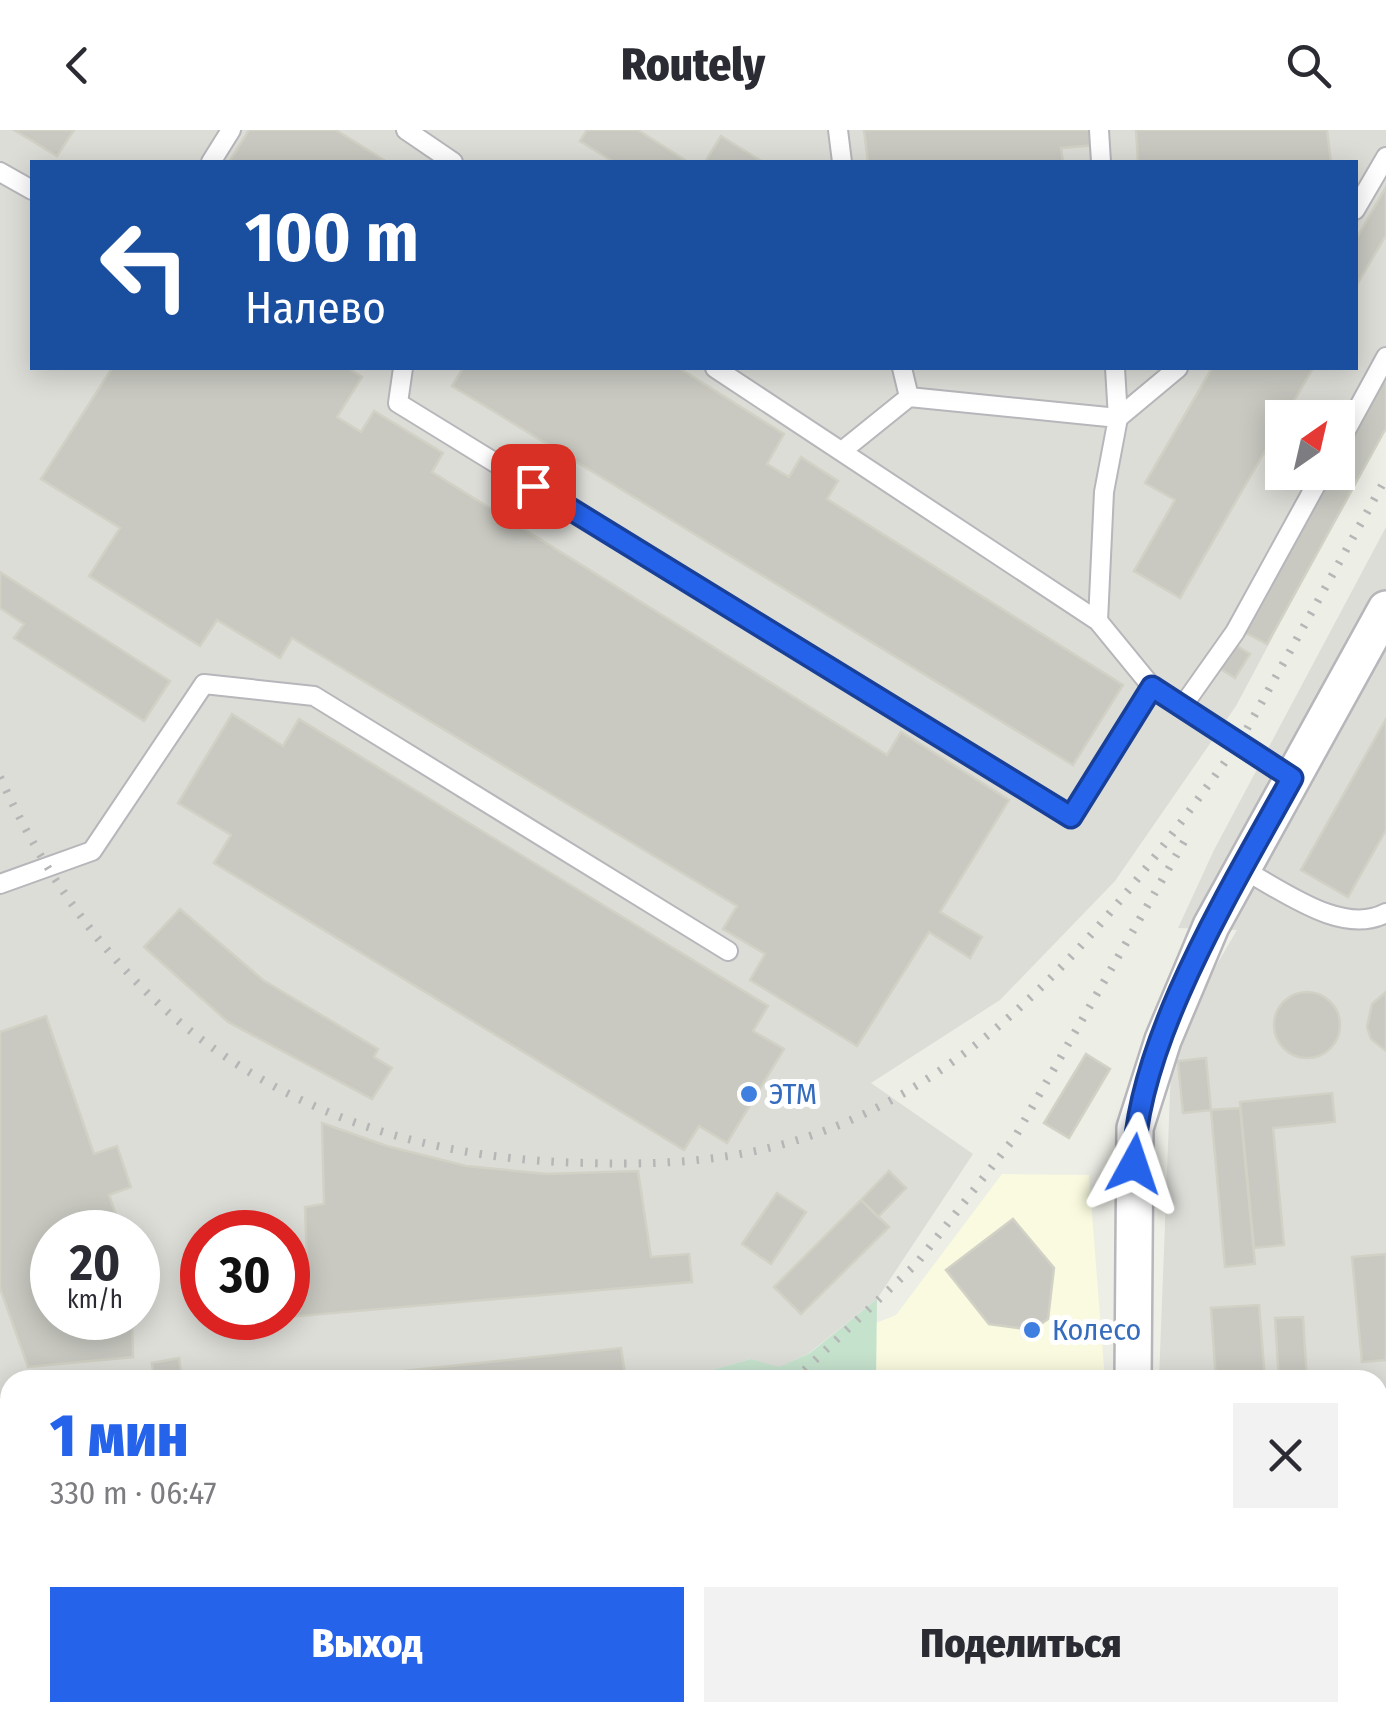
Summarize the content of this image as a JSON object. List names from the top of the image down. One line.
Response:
{"places":["ЭТМ","Колесо"],"north":"top right","page":{"header":"Routely","turn":["100 m","Налево"],"speed":"20 km/h","limit":"30","heading":["1 мин","330 m · 06:47"],"buttons":["Выход","Поделиться"]}}
